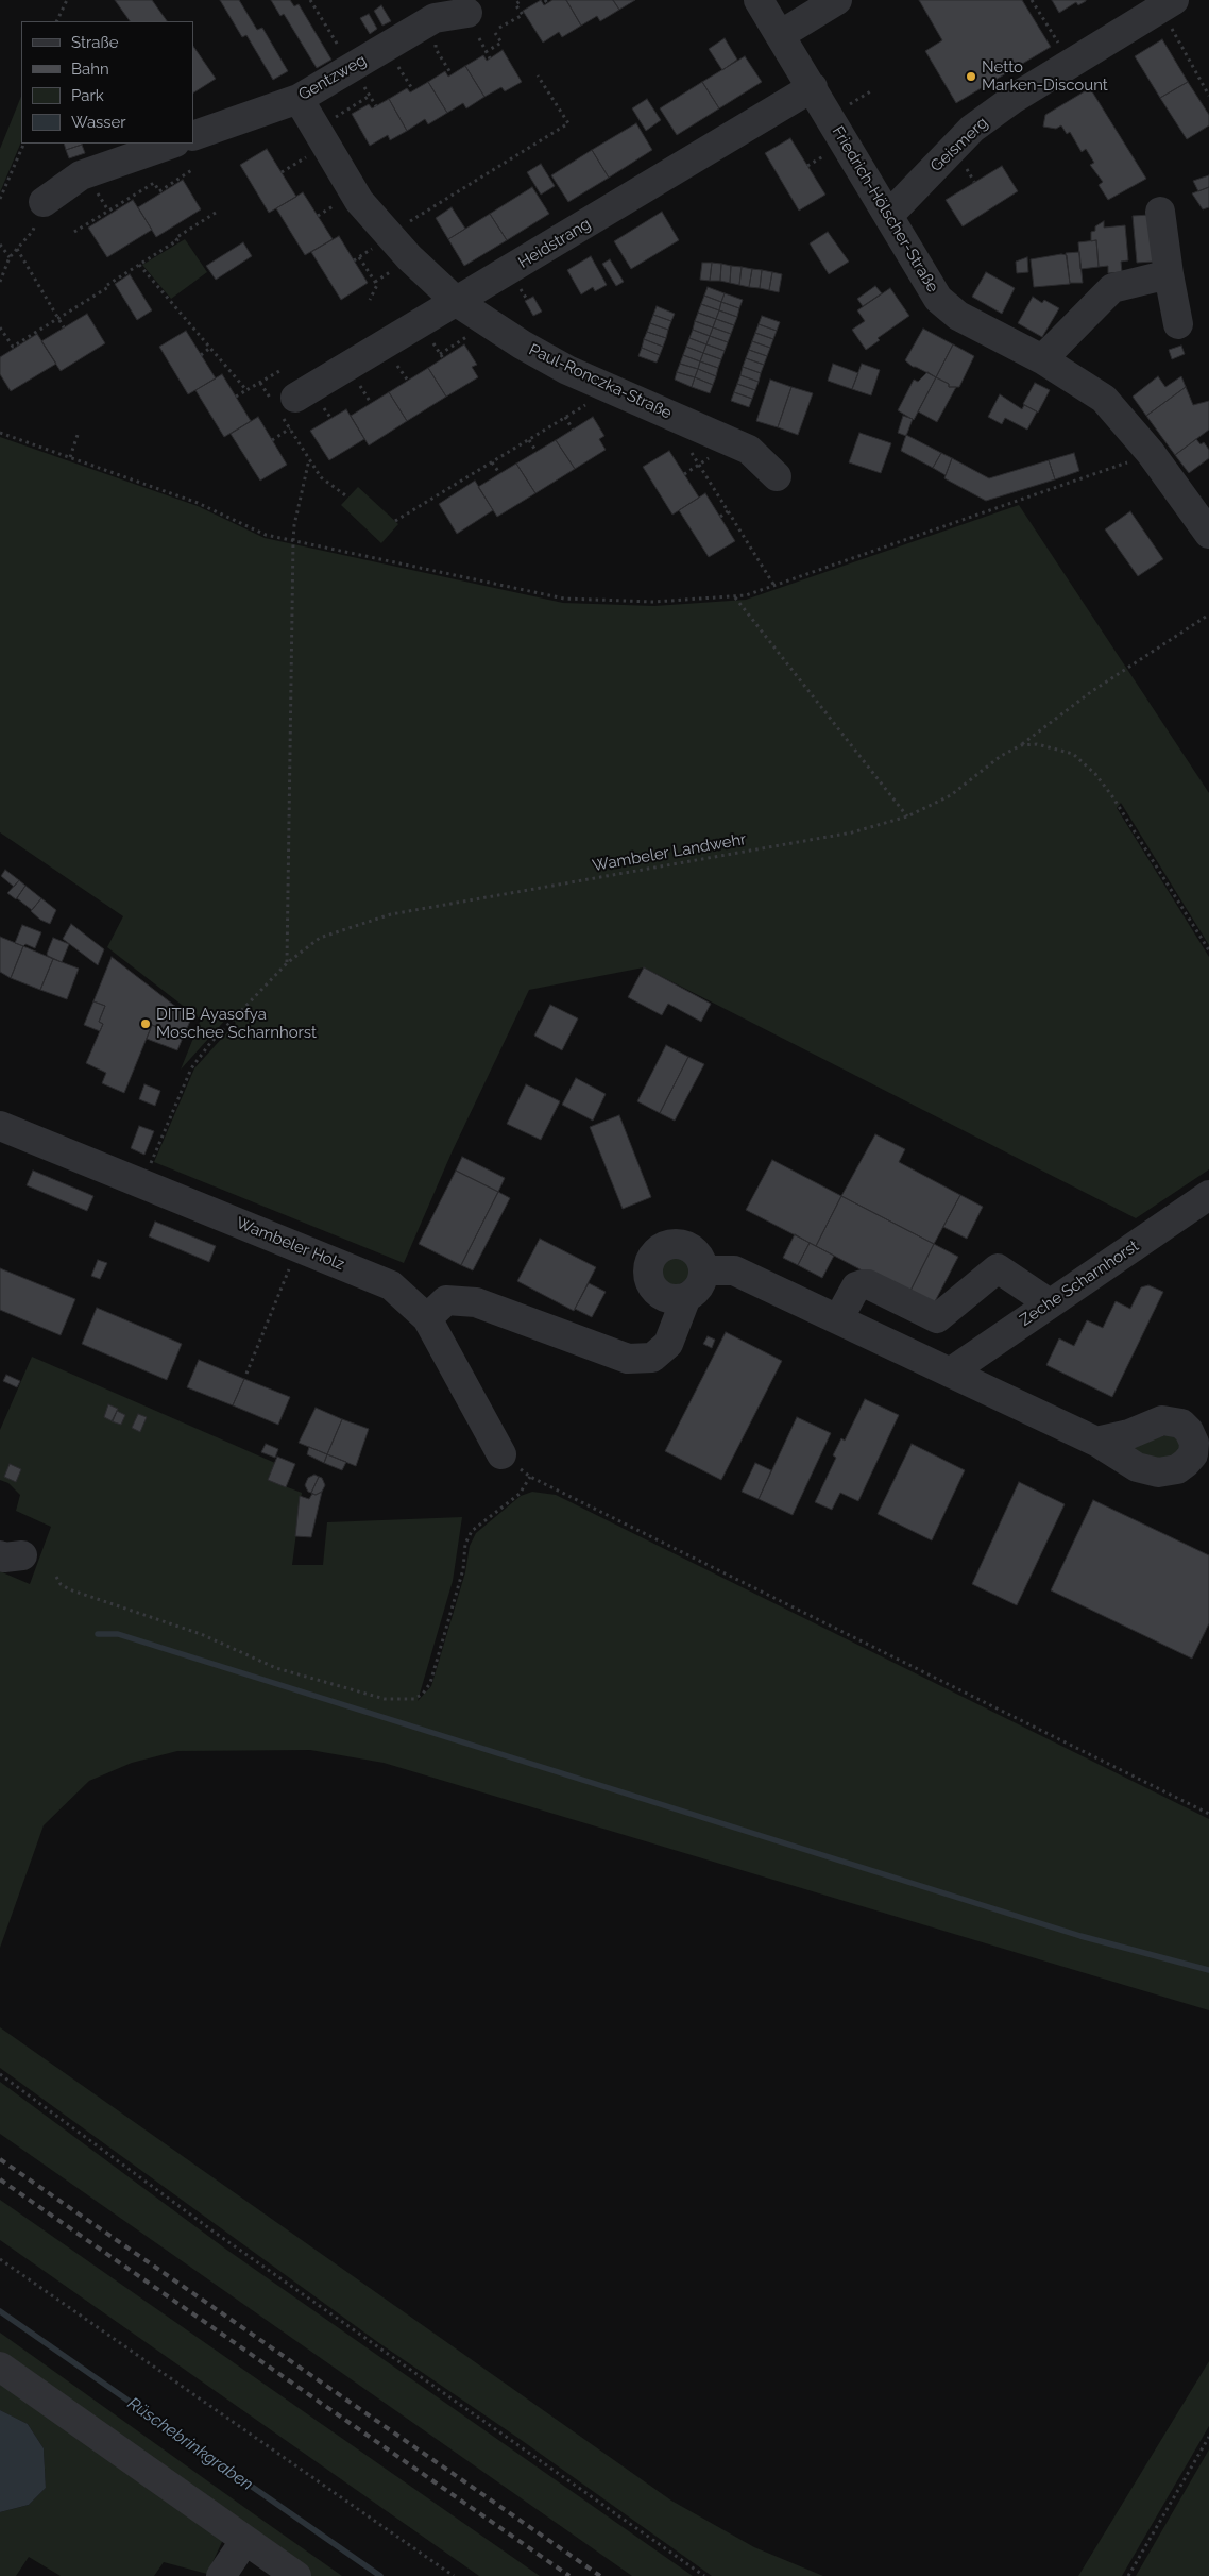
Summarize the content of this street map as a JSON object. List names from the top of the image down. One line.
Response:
{"streets":{"street":["Gentzweg","Geismerg","Friedrich-Hölscher-Straße","Heidstrang","Paul-Ronczka-Straße","Wambeler Holz","Zeche Scharnhorst"],"path":["Wambeler Landwehr"]},"crossings":[["Gentzweg","Paul-Ronczka-Straße"],["Geismerg","Friedrich-Hölscher-Straße"],["Friedrich-Hölscher-Straße","Heidstrang"],["Heidstrang","Paul-Ronczka-Straße"],["Wambeler Landwehr","Wambeler Holz"]],"water":["Rüschebrinkgraben"],"places":["Netto Marken-Discount","DITIB Ayasofya Moschee Scharnhorst"],"legend":["Straße","Bahn","Park","Wasser"]}
